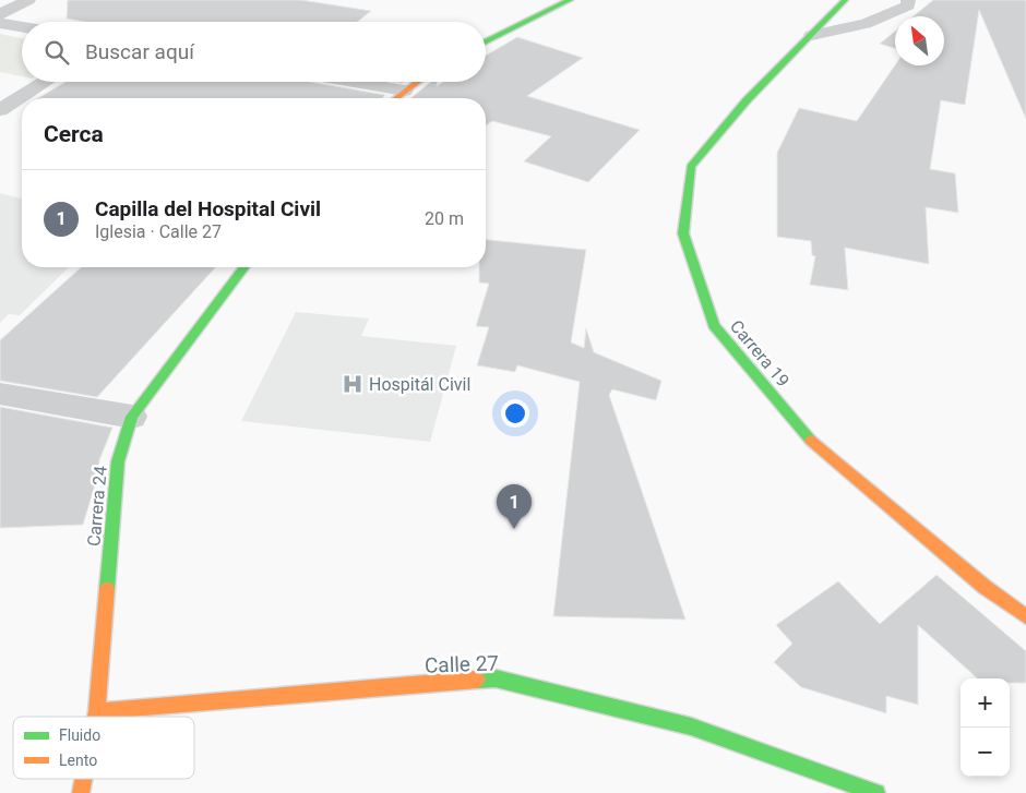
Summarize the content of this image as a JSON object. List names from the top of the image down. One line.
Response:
{"streets":{"street":["Carrera 19","Carrera 24","Calle 27"]},"crossings":[["Carrera 24","Calle 27"]],"places":{"hospital":["Hospitál Civil"]},"legend":["Fluido","Lento"],"north":"top left","page":{"search":"Buscar aquí","heading":"Cerca","list":[{"mark":"1","name":"Capilla del Hospital Civil","note":"Iglesia · Calle 27","value":"20 m"}],"pins":"1","map_buttons":["+","−"]}}
